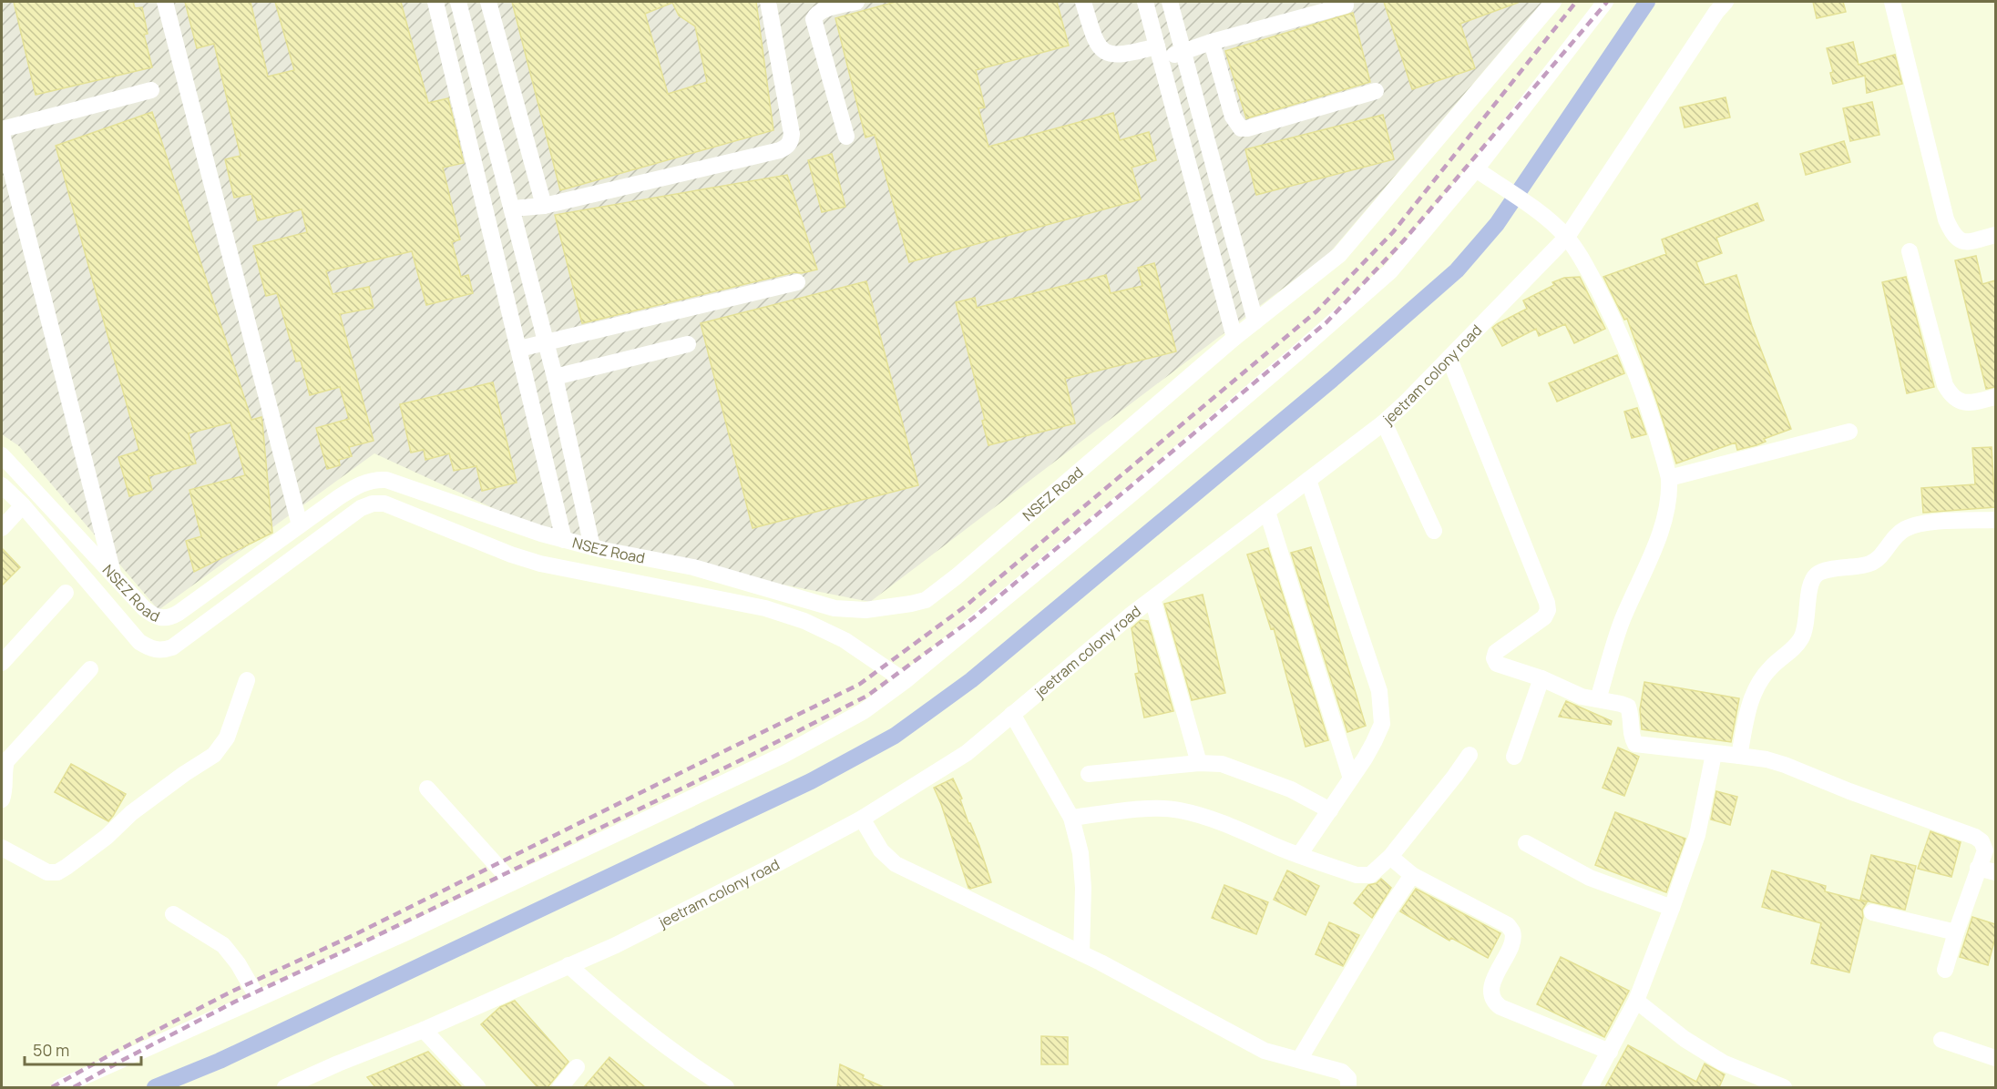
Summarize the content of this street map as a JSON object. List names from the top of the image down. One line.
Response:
{"streets":{"street":["jeetram colony road","NSEZ Road"]},"scale_bar":"50 m"}
